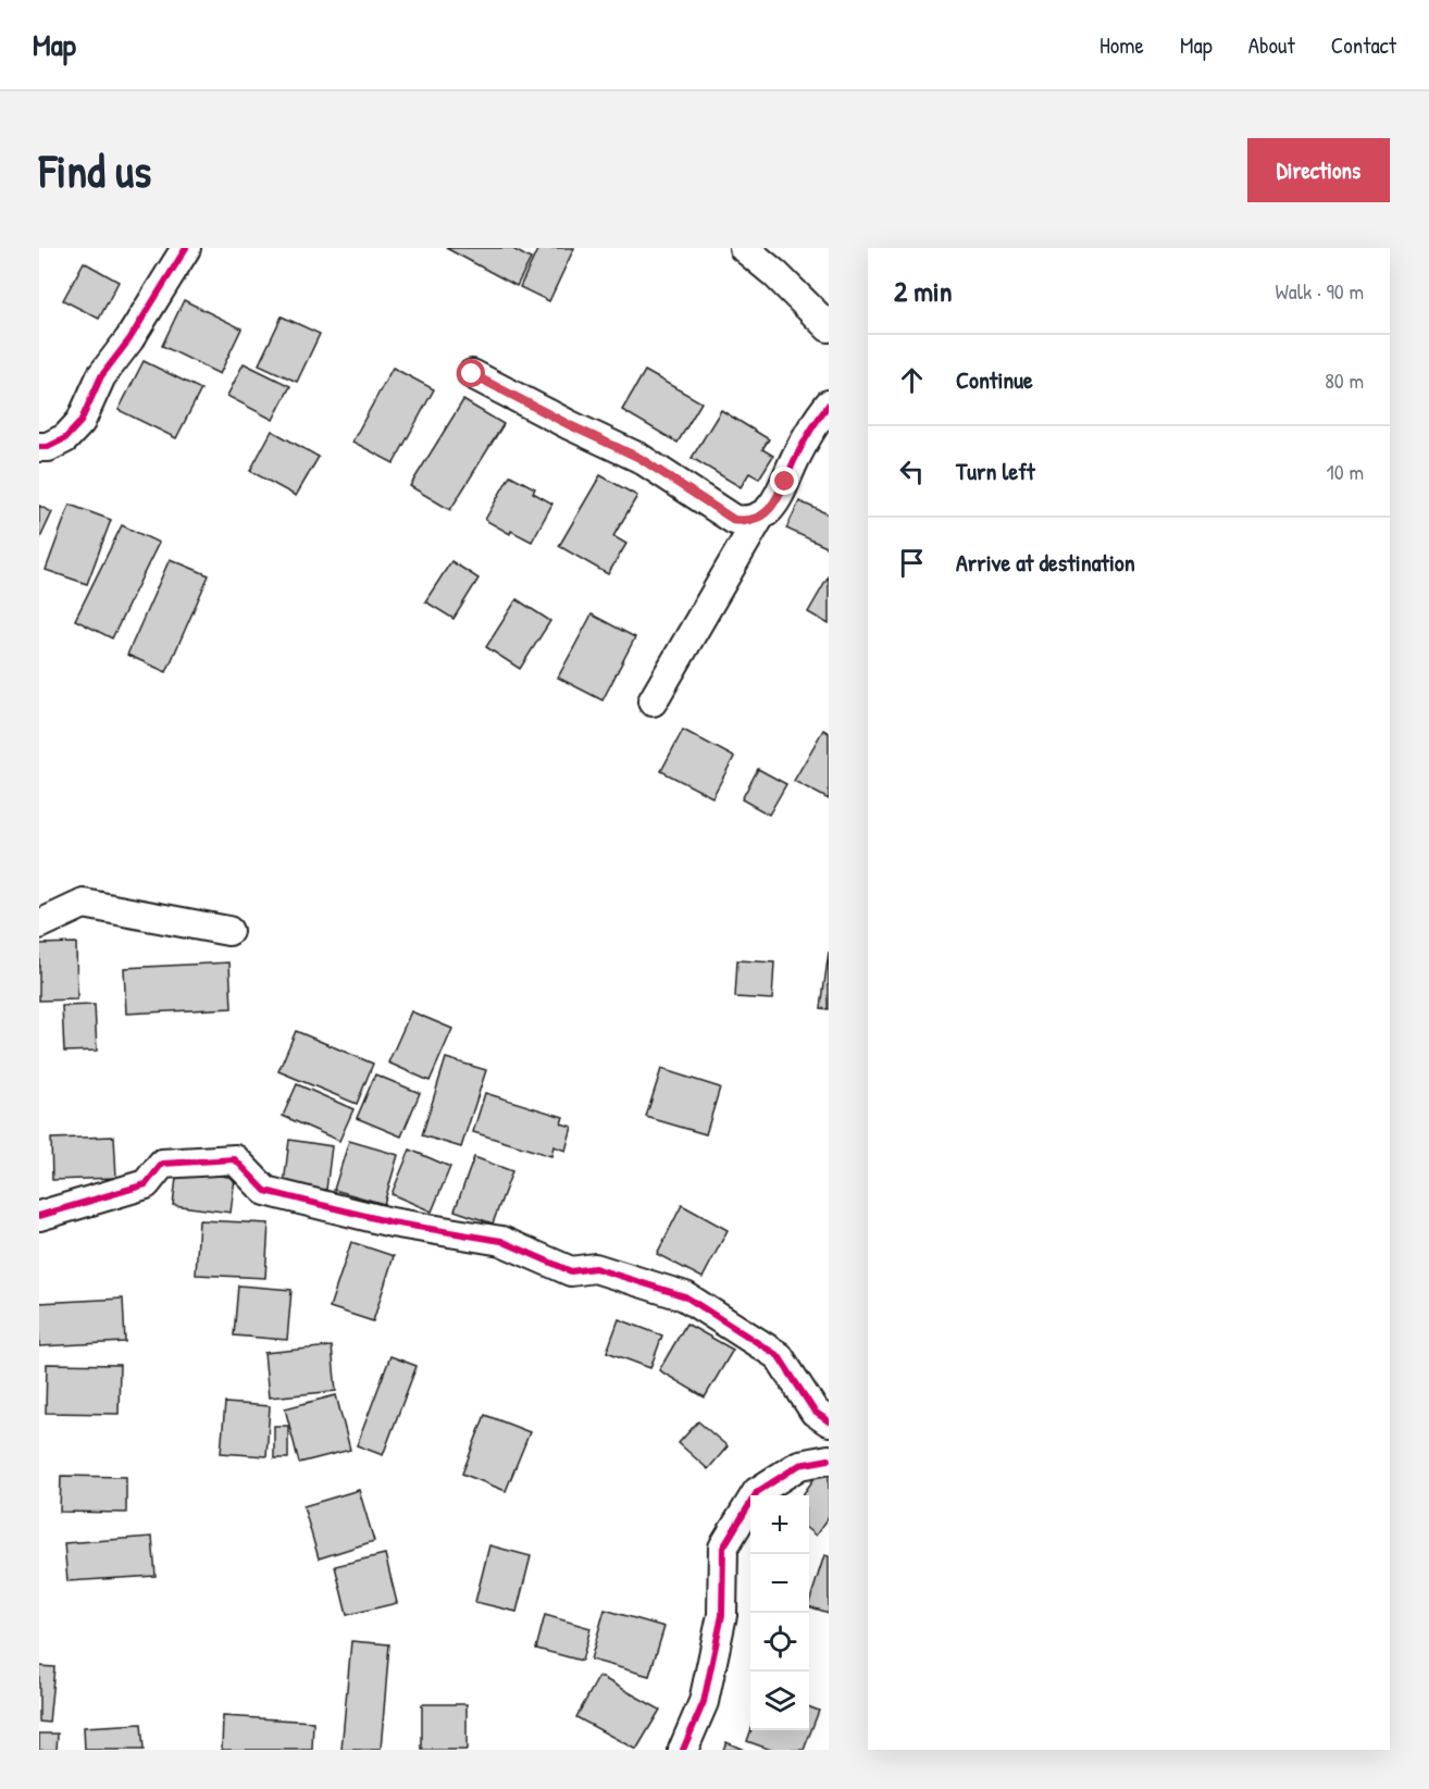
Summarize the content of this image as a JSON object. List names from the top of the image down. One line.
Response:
{"page":{"header":"Map","nav":["Home","Map","About","Contact"],"buttons":"Directions","title":"Find us","heading":["2 min","Walk · 90 m"],"list":[["Continue","80 m"],["Turn left","10 m"],"Arrive at destination"],"map_buttons":["+","−"]}}
